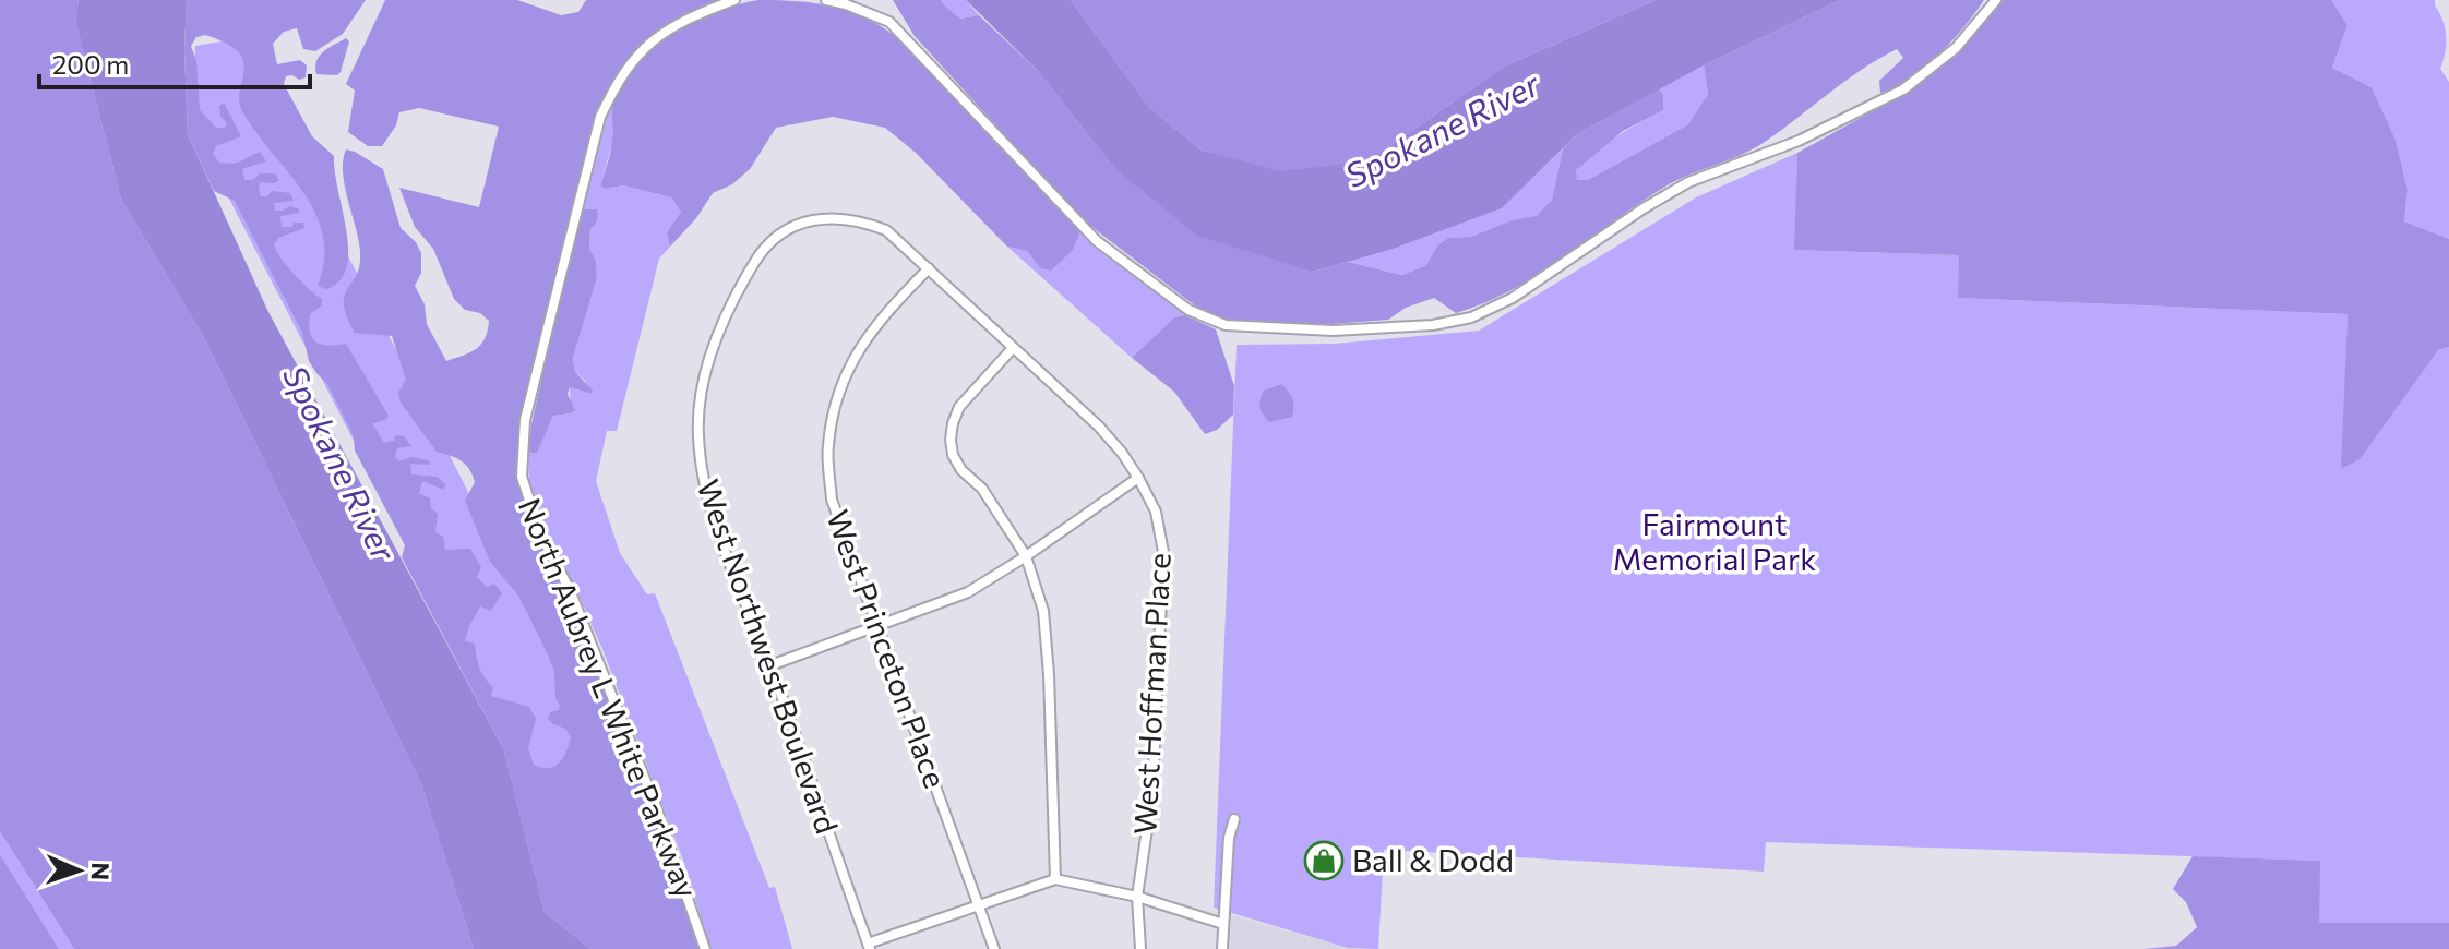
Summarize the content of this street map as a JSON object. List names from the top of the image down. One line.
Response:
{"streets":{"street":["West Princeton Place","West Northwest Boulevard","West Hoffman Place","North Aubrey L White Parkway"]},"crossings":[["West Princeton Place","West Northwest Boulevard"],["West Princeton Place","West Hoffman Place"],["West Northwest Boulevard","West Hoffman Place"]],"water":["Spokane River"],"parks":["Fairmount Memorial Park"],"places":{"shop":["Ball & Dodd"]},"scale_bar":"200 m","north":"right"}
